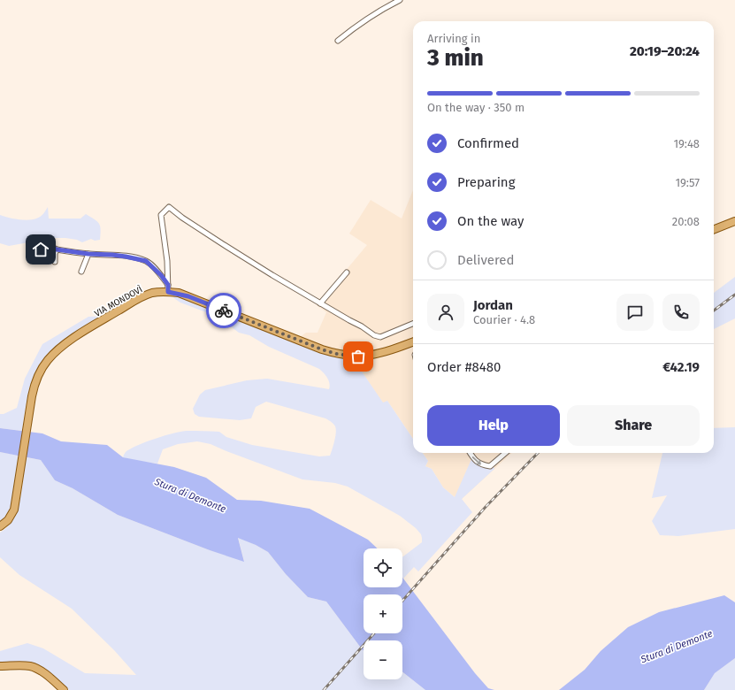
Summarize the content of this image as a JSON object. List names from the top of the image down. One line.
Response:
{"streets":{"main road":["VIA MONDOVÌ"]},"water":["Stura di Demonte"],"page":{"heading":["3 min","Arriving in","20:19–20:24"],"panel":["Jordan","Courier · 4.8","Order #8480","€42.19"],"bar":"On the way · 350 m","list":[["Confirmed","19:48"],["Preparing","19:57"],["On the way","20:08"],"Delivered"],"buttons":["Help","Share"],"map_buttons":["+","−"]}}
